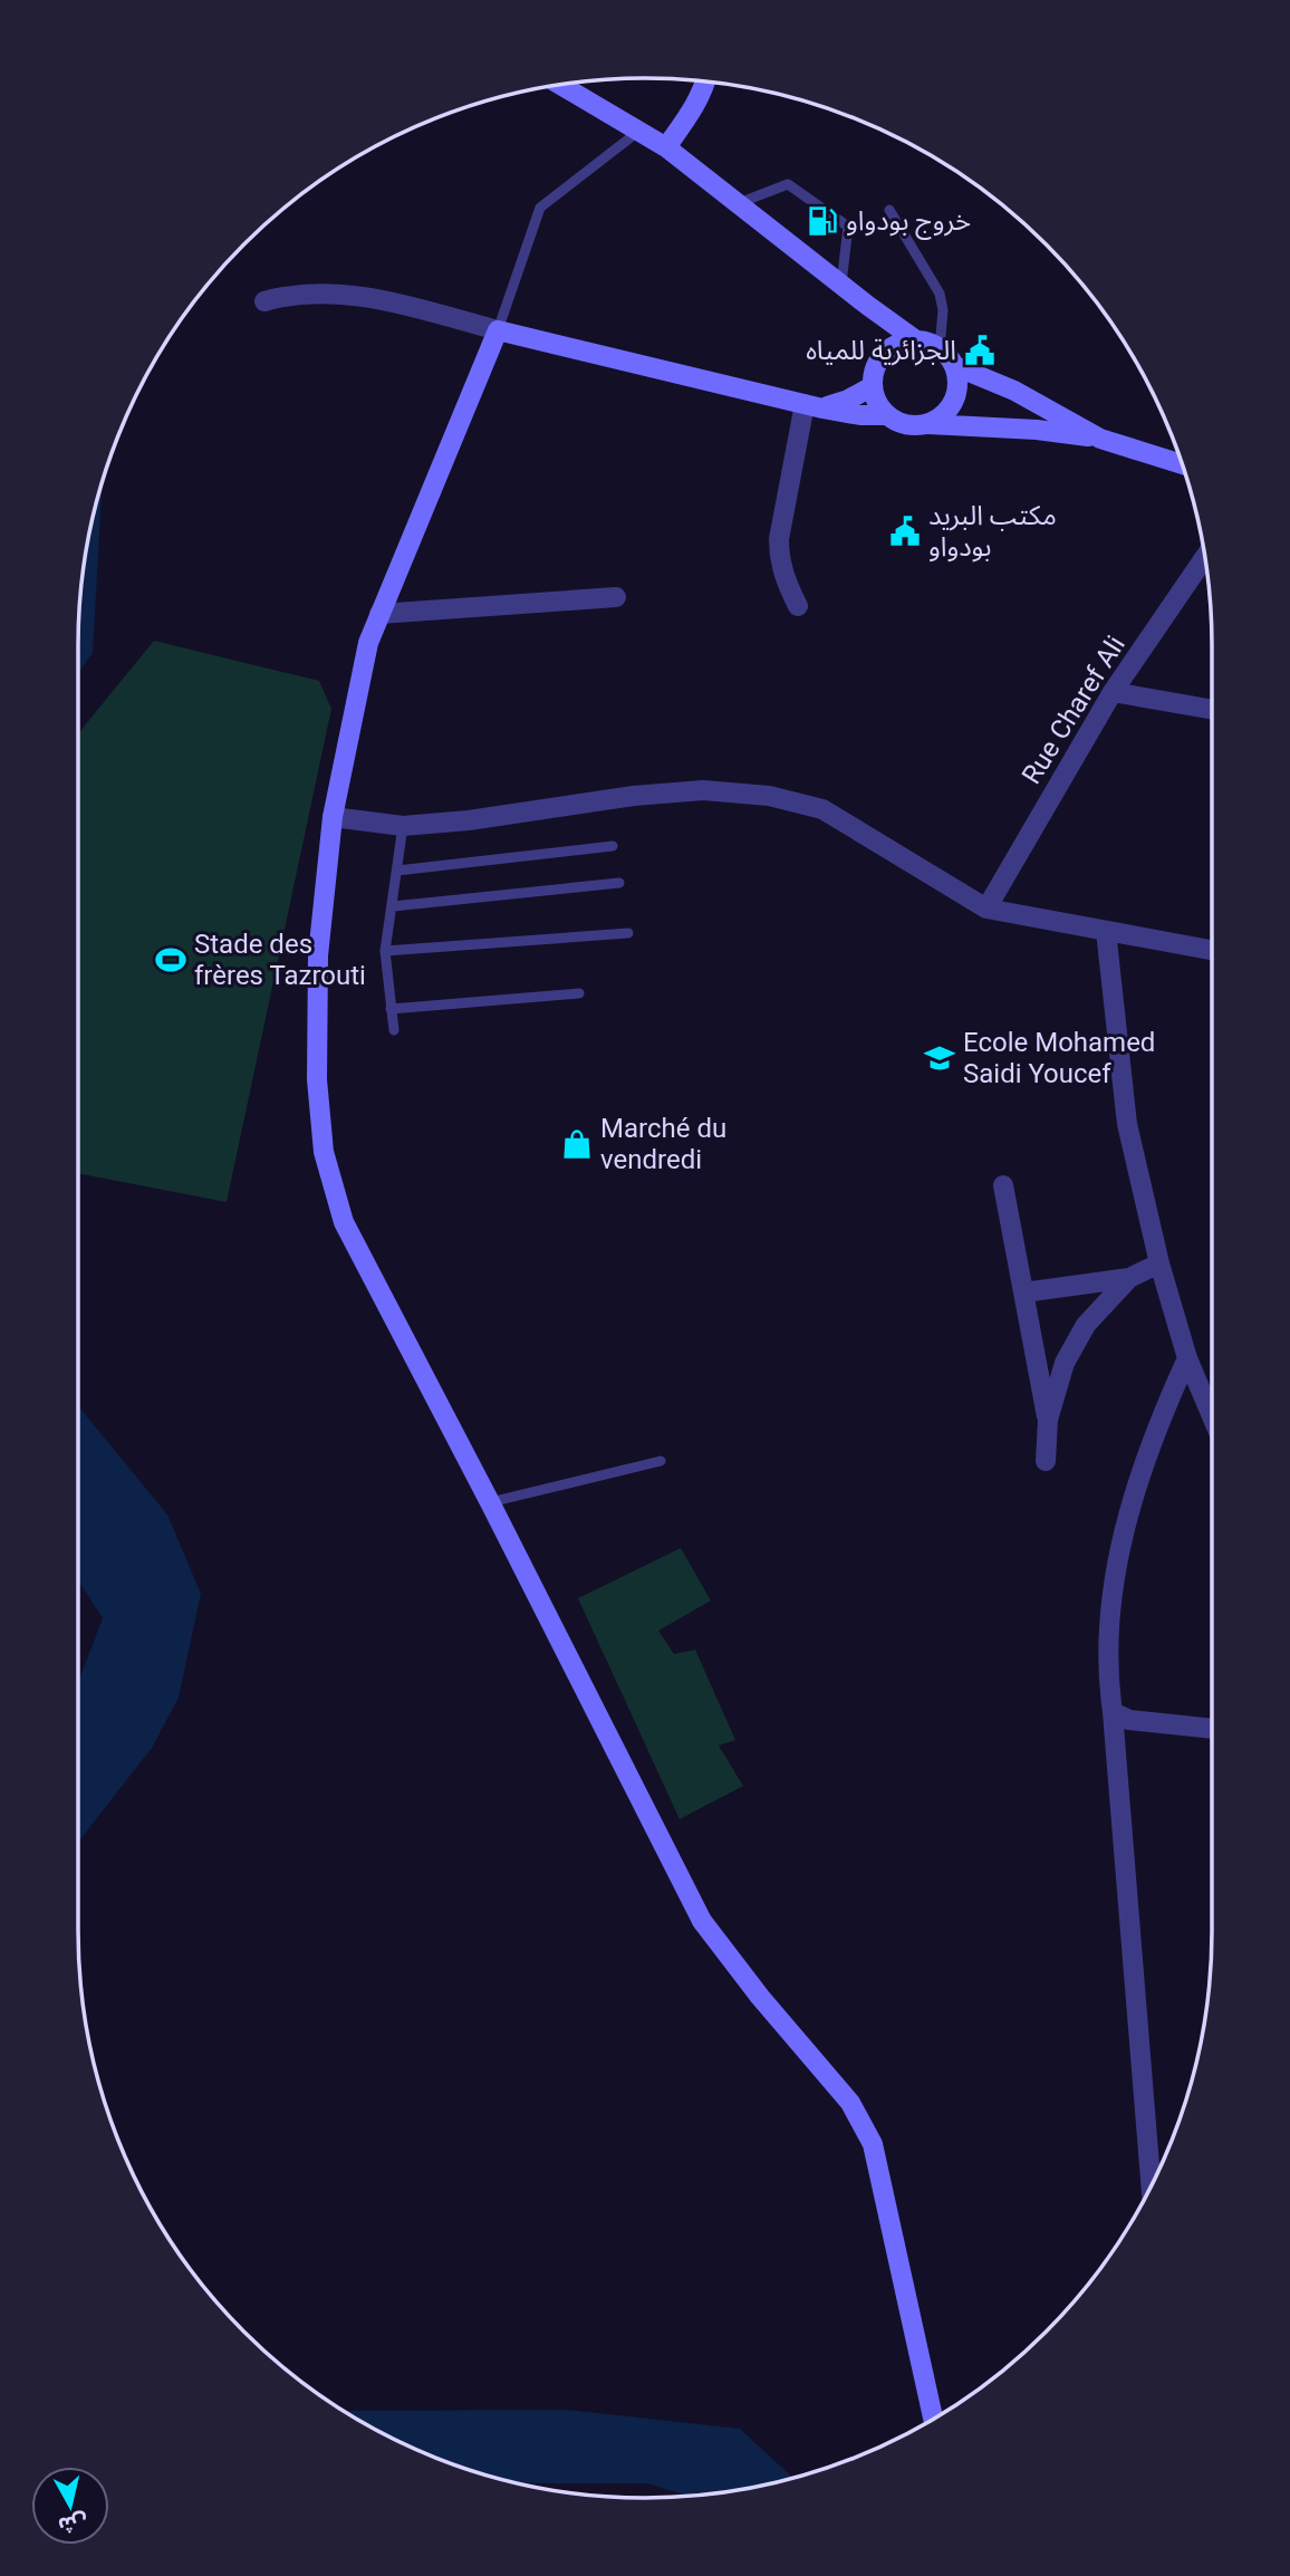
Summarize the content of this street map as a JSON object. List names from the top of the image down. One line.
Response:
{"streets":{"street":["Rue Charef Ali"]},"places":{"fuel station":["خروج بودواو"],"public building":["الجزائرية للمياه","مكتب البريد بودواو"],"sports":["Stade des frères Tazrouti"],"school or university":["Ecole Mohamed Saidi Youcef"],"shop":["Marché du vendredi"]},"north":"bottom"}
